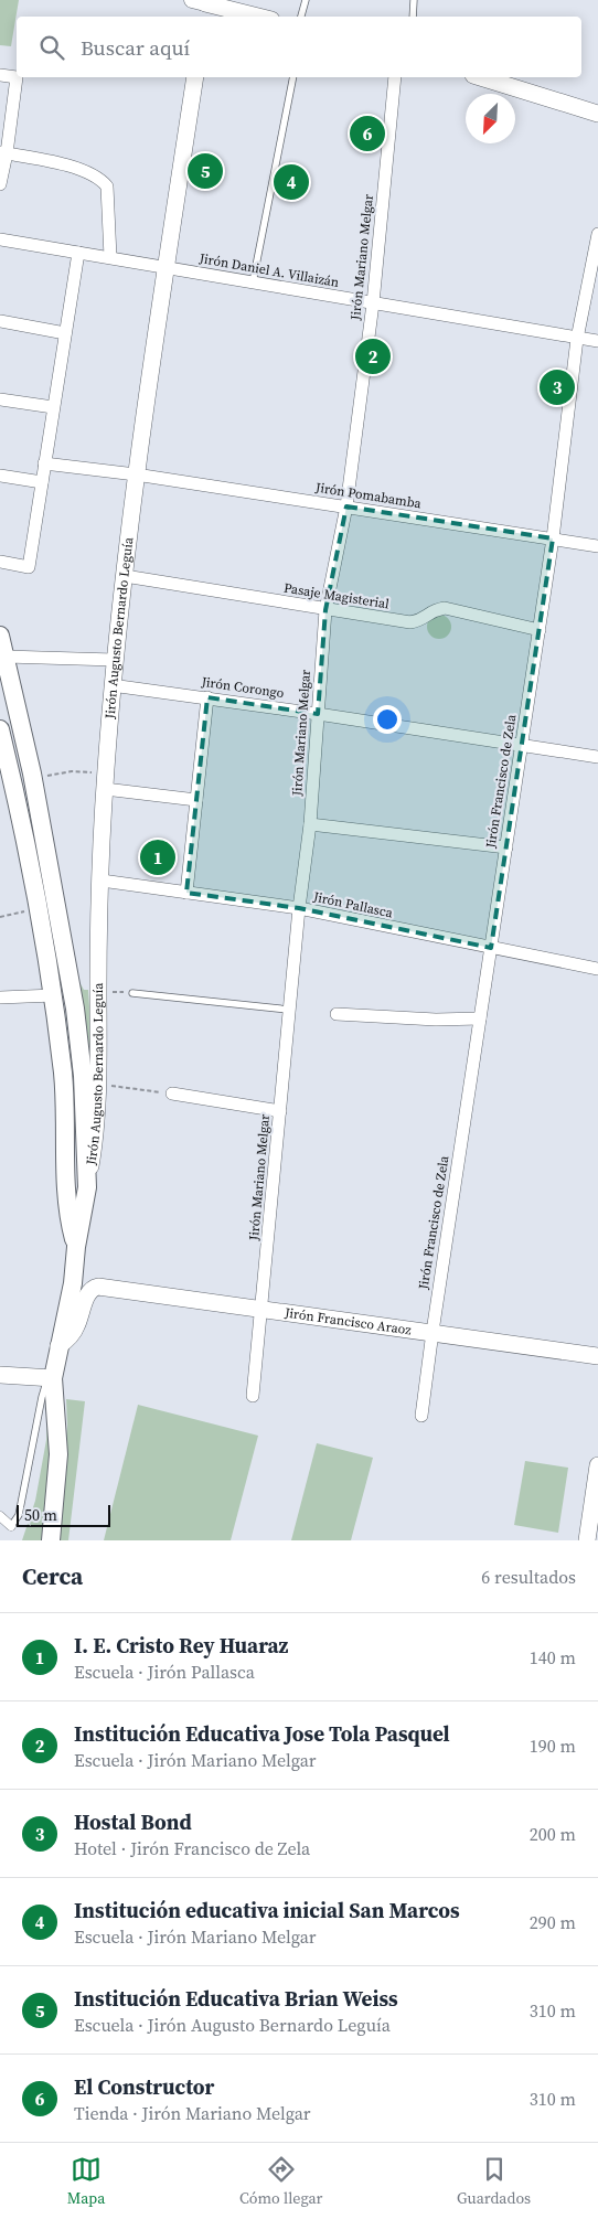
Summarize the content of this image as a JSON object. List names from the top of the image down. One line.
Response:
{"streets":{"main road":["Jirón Augusto Bernardo Leguía","Jirón Francisco Araoz"],"street":["Jirón Mariano Melgar","Jirón Daniel A. Villaizán","Jirón Pomabamba","Pasaje Magisterial","Jirón Corongo","Jirón Francisco de Zela","Jirón Pallasca"]},"crossings":[["Jirón Mariano Melgar","Jirón Daniel A. Villaizán"],["Jirón Mariano Melgar","Jirón Pomabamba"],["Jirón Mariano Melgar","Pasaje Magisterial"],["Jirón Mariano Melgar","Jirón Corongo"],["Jirón Mariano Melgar","Jirón Pallasca"],["Jirón Mariano Melgar","Jirón Francisco Araoz"],["Jirón Daniel A. Villaizán","Jirón Augusto Bernardo Leguía"],["Jirón Daniel A. Villaizán","Jirón Francisco de Zela"],["Jirón Pomabamba","Jirón Augusto Bernardo Leguía"],["Jirón Pomabamba","Jirón Francisco de Zela"],["Pasaje Magisterial","Jirón Augusto Bernardo Leguía"],["Pasaje Magisterial","Jirón Francisco de Zela"],["Jirón Augusto Bernardo Leguía","Jirón Corongo"],["Jirón Augusto Bernardo Leguía","Jirón Pallasca"],["Jirón Corongo","Jirón Francisco de Zela"],["Jirón Francisco de Zela","Jirón Pallasca"],["Jirón Francisco de Zela","Jirón Francisco Araoz"]],"scale_bar":"50 m","north":"bottom left","page":{"search":"Buscar aquí","pins":["6","5","4","2","3","1"],"scale":"50 m","heading":["Cerca","6 resultados"],"list":[{"mark":"1","name":"I. E. Cristo Rey Huaraz","note":"Escuela · Jirón Pallasca","value":"140 m"},{"mark":"2","name":"Institución Educativa Jose Tola Pasquel","note":"Escuela · Jirón Mariano Melgar","value":"190 m"},{"mark":"3","name":"Hostal Bond","note":"Hotel · Jirón Francisco de Zela","value":"200 m"},{"mark":"4","name":"Institución educativa inicial San Marcos","note":"Escuela · Jirón Mariano Melgar","value":"290 m"},{"mark":"5","name":"Institución Educativa Brian Weiss","note":"Escuela · Jirón Augusto Bernardo Leguía","value":"310 m"},{"mark":"6","name":"El Constructor","note":"Tienda · Jirón Mariano Melgar","value":"310 m"}],"nav":["Mapa","Cómo llegar","Guardados"]}}
